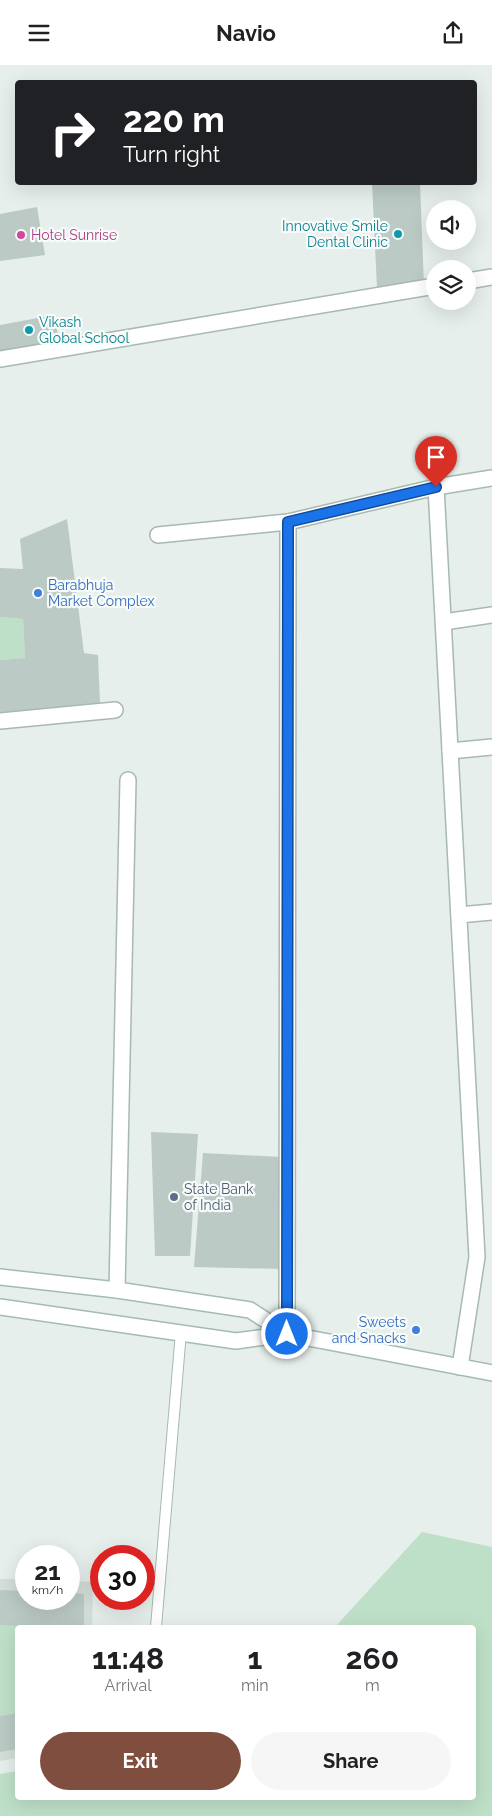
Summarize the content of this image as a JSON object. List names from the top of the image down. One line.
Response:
{"places":["Innovative Smile Dental Clinic","Hotel Sunrise","Vikash Global School","Barabhuja Market Complex","State Bank of India","Sweets and Snacks"],"page":{"header":"Navio","turn":["220 m","Turn right"],"speed":"21 km/h","limit":"30","eta":["11:48","Arrival","1","min","260","m"],"buttons":["Exit","Share"]}}
